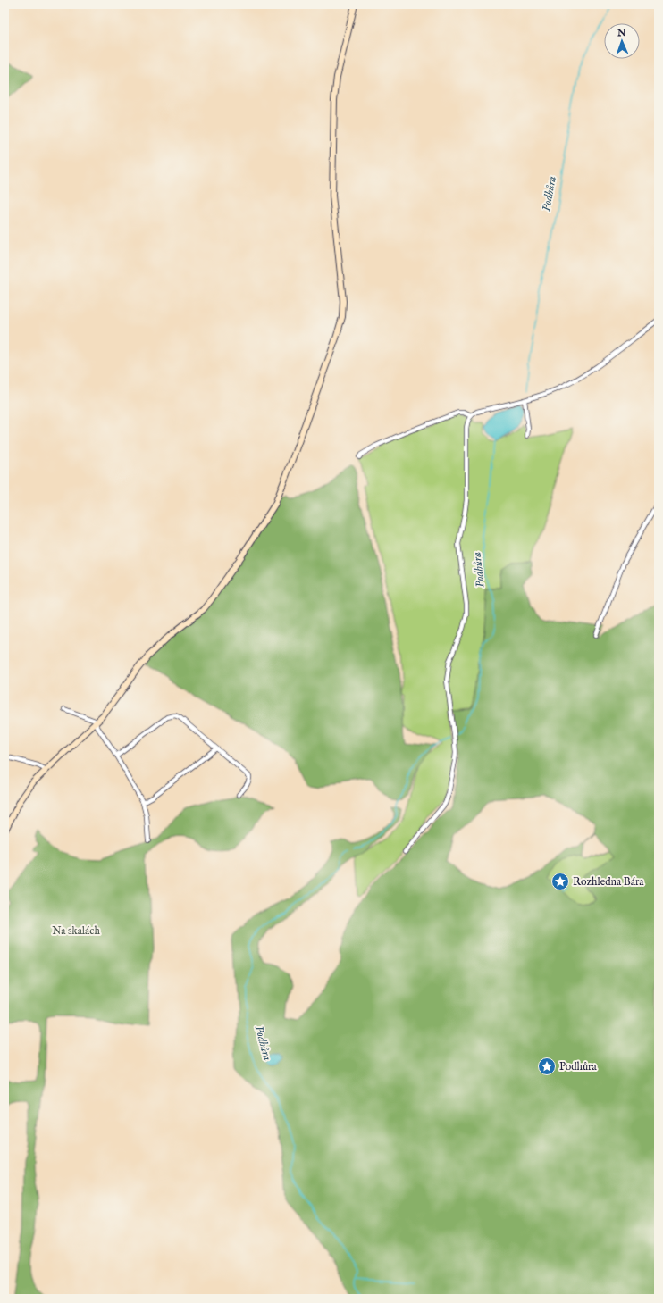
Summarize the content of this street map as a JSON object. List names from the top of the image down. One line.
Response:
{"water":["Podhůra"],"parks":["Na skalách"],"places":{"place":["Rozhledna Bára","Podhůra"]},"north":"top"}
